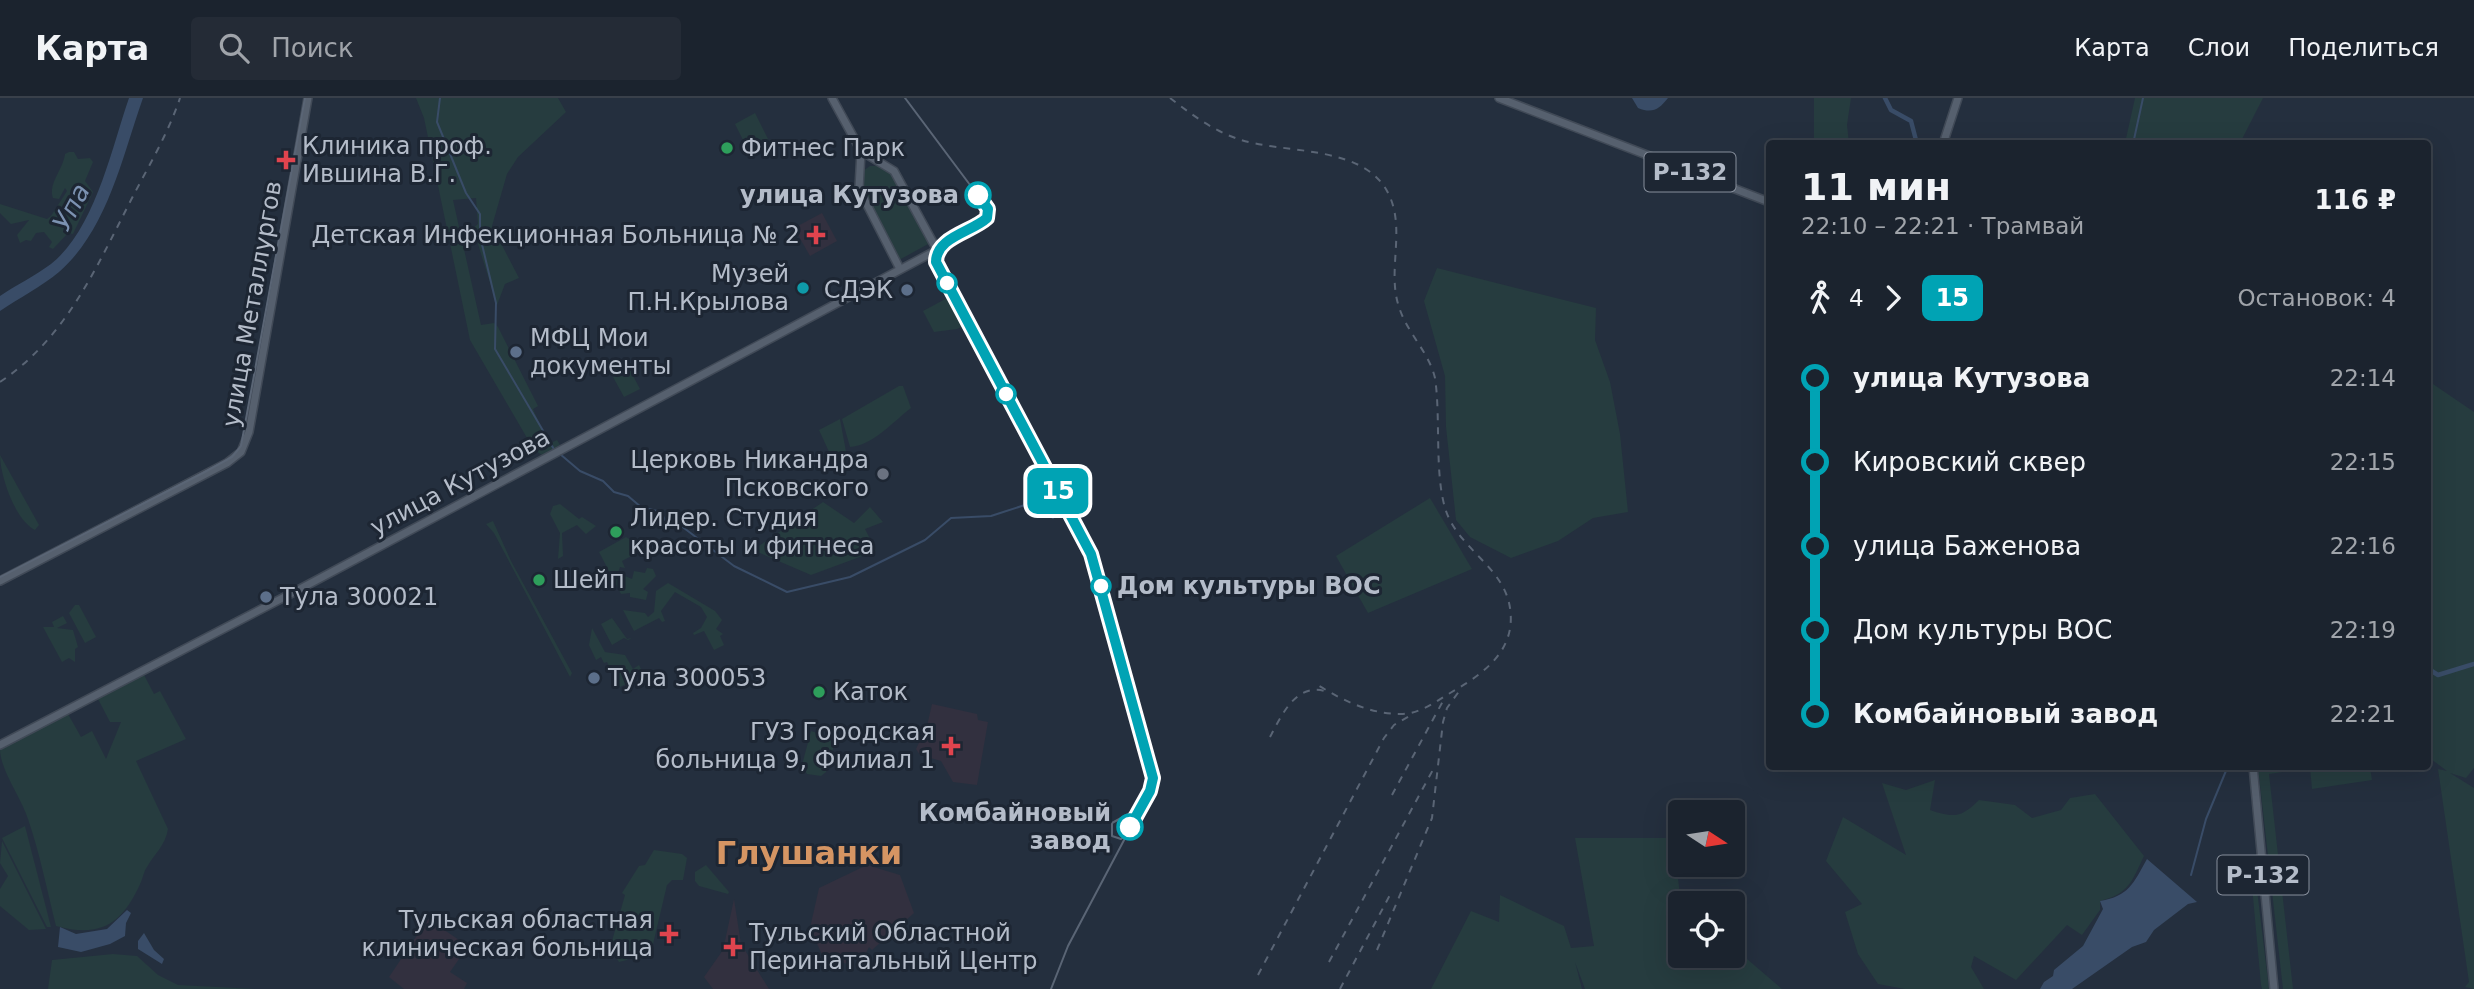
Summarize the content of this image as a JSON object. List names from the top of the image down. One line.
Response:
{"streets":{"main road":["Р-132","улица Металлургов","улица Кутузова"]},"districts":["Глушанки"],"water":["Упа"],"places":{"other":["Фитнес Парк","улица Кутузова","Музей П.Н.Крылова","СДЭК","МФЦ Мои документы","Церковь Никандра Псковского","Лидер. Студия красоты и фитнеса","Шейп","Дом культуры ВОС","Тула 300021","Тула 300053","Каток","Комбайновый завод"],"health":["Клиника проф. Ившина В.Г.","Детская Инфекционная Больница № 2","ГУЗ Городская больница 9, Филиал 1","Тульская областная клиническая больница","Тульский Областной Перинатальный Центр"]},"lines":["tram line 15"],"north":"right","page":{"header":"Карта","search":"Поиск","nav":["Карта","Слои","Поделиться"],"on_map":"15","heading":["11 мин","22:10 – 22:21 · Трамвай","116 ₽"],"legs":["4","15","Остановок: 4"],"list":[{"name":"улица Кутузова","value":"22:14"},{"name":"Кировский сквер","value":"22:15"},{"name":"улица Баженова","value":"22:16"},{"name":"Дом культуры ВОС","value":"22:19"},{"name":"Комбайновый завод","value":"22:21"}]}}
